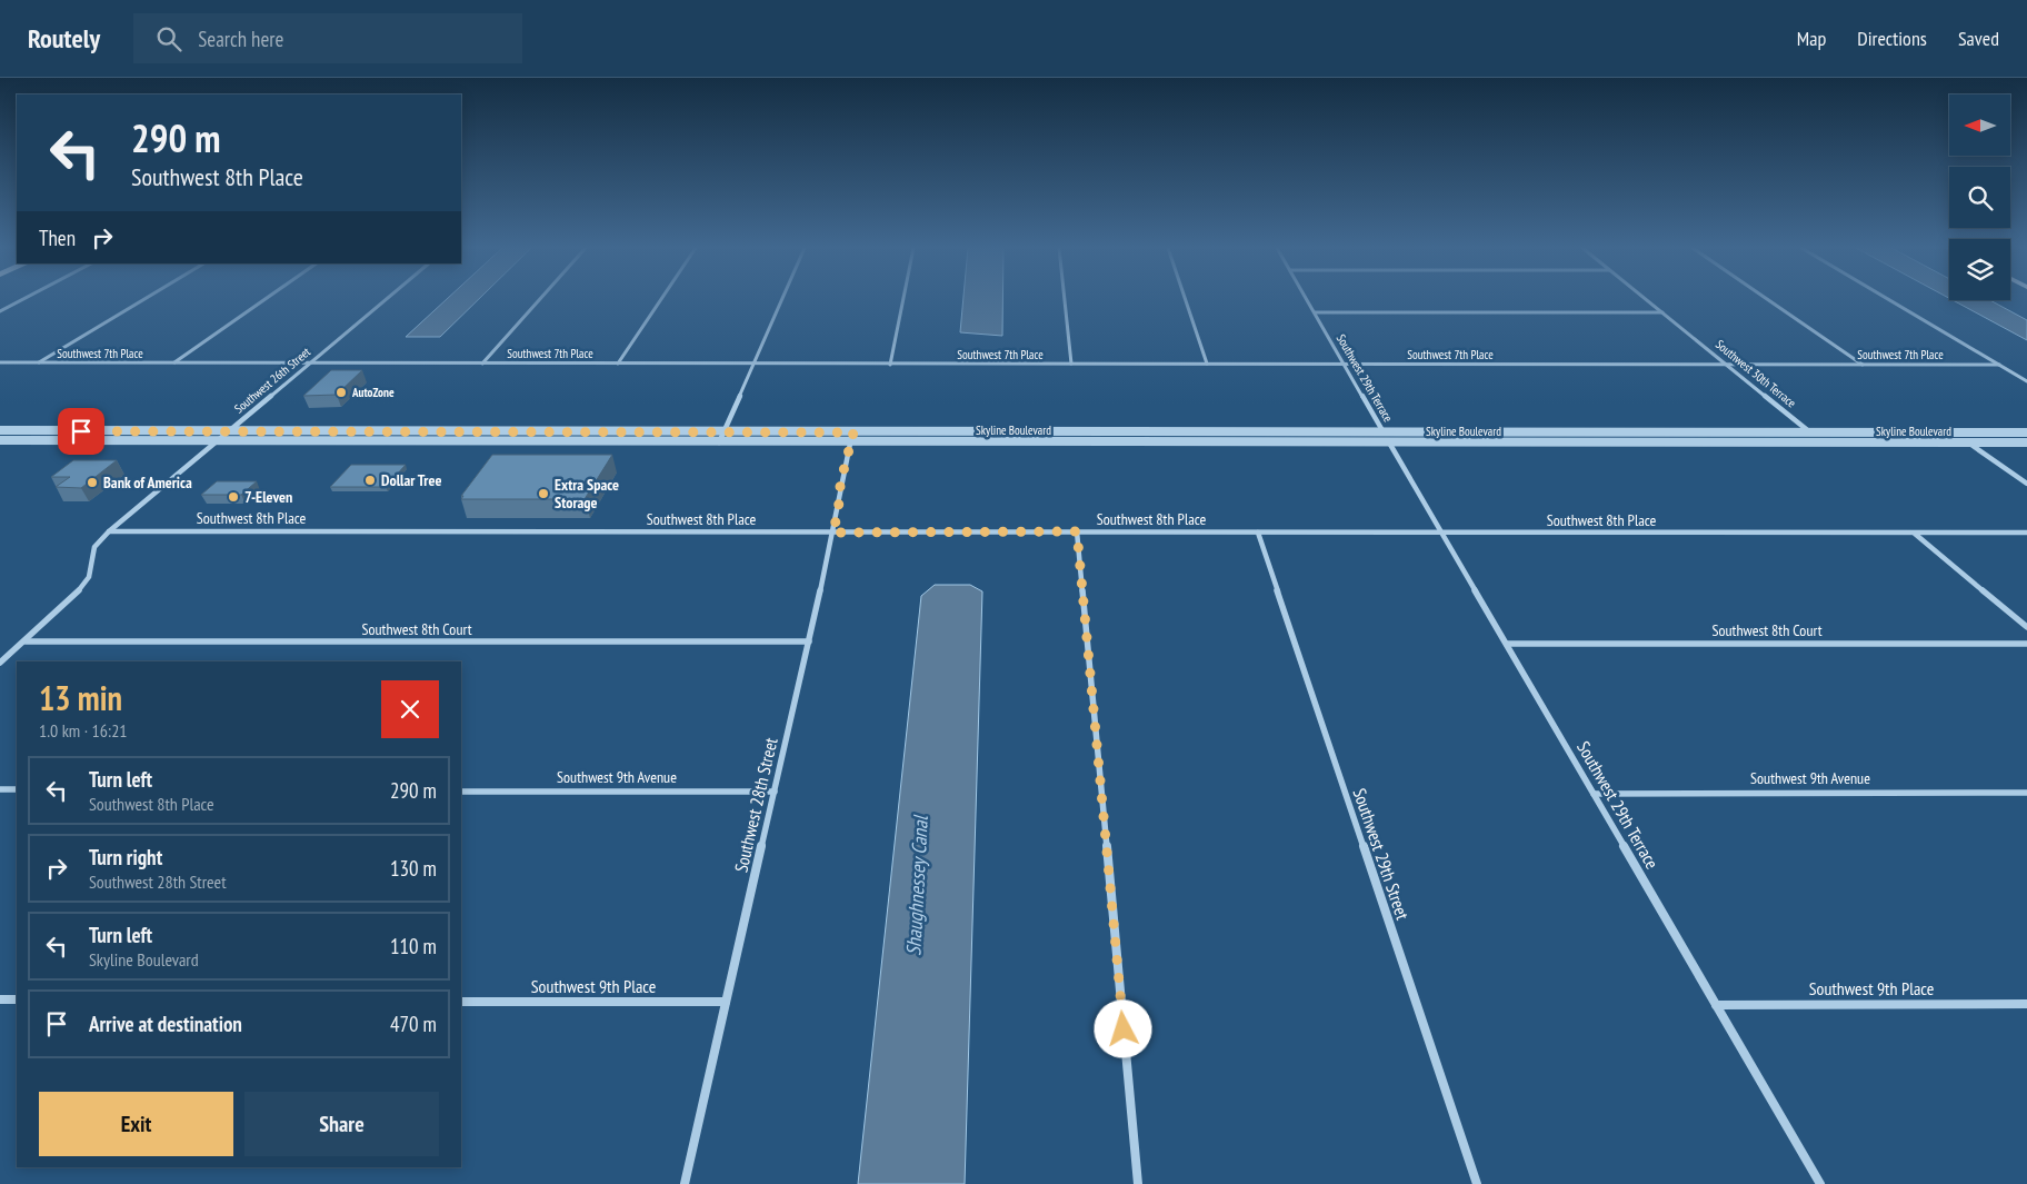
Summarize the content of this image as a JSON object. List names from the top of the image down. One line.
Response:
{"streets":{"street":["Southwest 7th Place","Southwest 30th Terrace","Southwest 29th Terrace","Southwest 26th Street","Skyline Boulevard","Southwest 8th Place","Southwest 8th Court","Southwest 9th Avenue","Southwest 28th Street","Southwest 29th Street","Southwest 9th Place"]},"crossings":[["Southwest 7th Place","Southwest 30th Terrace"],["Southwest 7th Place","Southwest 29th Terrace"],["Southwest 7th Place","Southwest 26th Street"],["Southwest 30th Terrace","Skyline Boulevard"],["Southwest 29th Terrace","Skyline Boulevard"],["Southwest 29th Terrace","Southwest 8th Place"],["Southwest 29th Terrace","Southwest 8th Court"],["Southwest 29th Terrace","Southwest 9th Avenue"],["Southwest 29th Terrace","Southwest 9th Place"],["Southwest 26th Street","Skyline Boulevard"],["Southwest 26th Street","Southwest 8th Place"],["Southwest 26th Street","Southwest 8th Court"],["Skyline Boulevard","Southwest 28th Street"],["Southwest 8th Place","Southwest 28th Street"],["Southwest 8th Place","Southwest 29th Street"],["Southwest 8th Court","Southwest 28th Street"],["Southwest 9th Avenue","Southwest 28th Street"],["Southwest 28th Street","Southwest 9th Place"]],"water":["Shaughnessey Canal"],"places":["AutoZone","Dollar Tree","Bank of America","Extra Space Storage","7-Eleven"],"north":"left","page":{"header":"Routely","search":"Search here","nav":["Map","Directions","Saved"],"turn":["290 m","Southwest 8th Place"],"then":"Then","heading":["13 min","1.0 km · 16:21"],"list":[{"name":"Turn left","note":"Southwest 8th Place","value":"290 m"},{"name":"Turn right","note":"Southwest 28th Street","value":"130 m"},{"name":"Turn left","note":"Skyline Boulevard","value":"110 m"},{"name":"Arrive at destination","value":"470 m"}],"buttons":["Exit","Share"]}}
